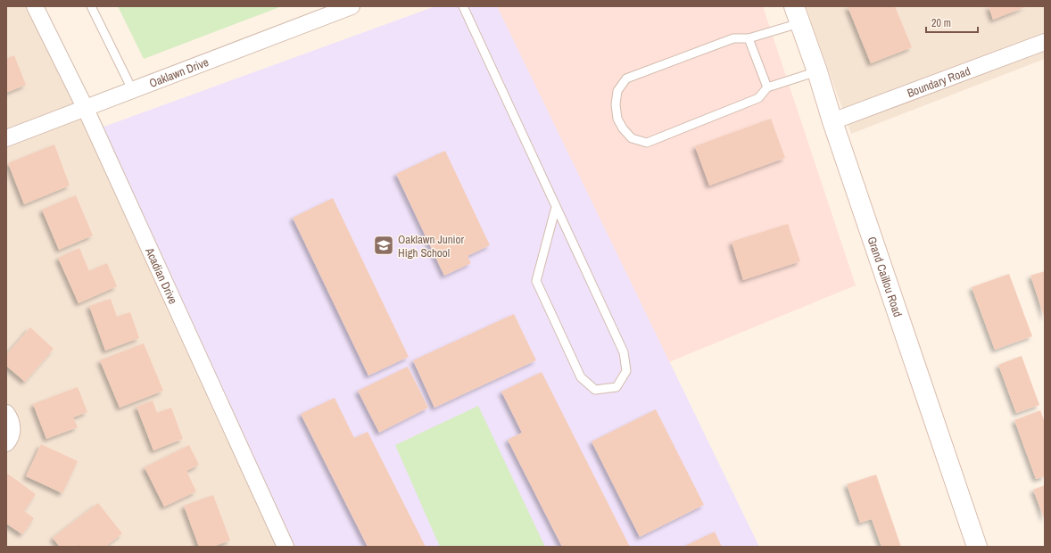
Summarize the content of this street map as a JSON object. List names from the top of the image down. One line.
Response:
{"streets":{"main road":["Grand Caillou Road"],"street":["Oaklawn Drive","Boundary Road","Acadian Drive"]},"crossings":[["Oaklawn Drive","Acadian Drive"],["Boundary Road","Grand Caillou Road"]],"places":{"school or university":["Oaklawn Junior High School"]},"scale_bar":"20 m"}
